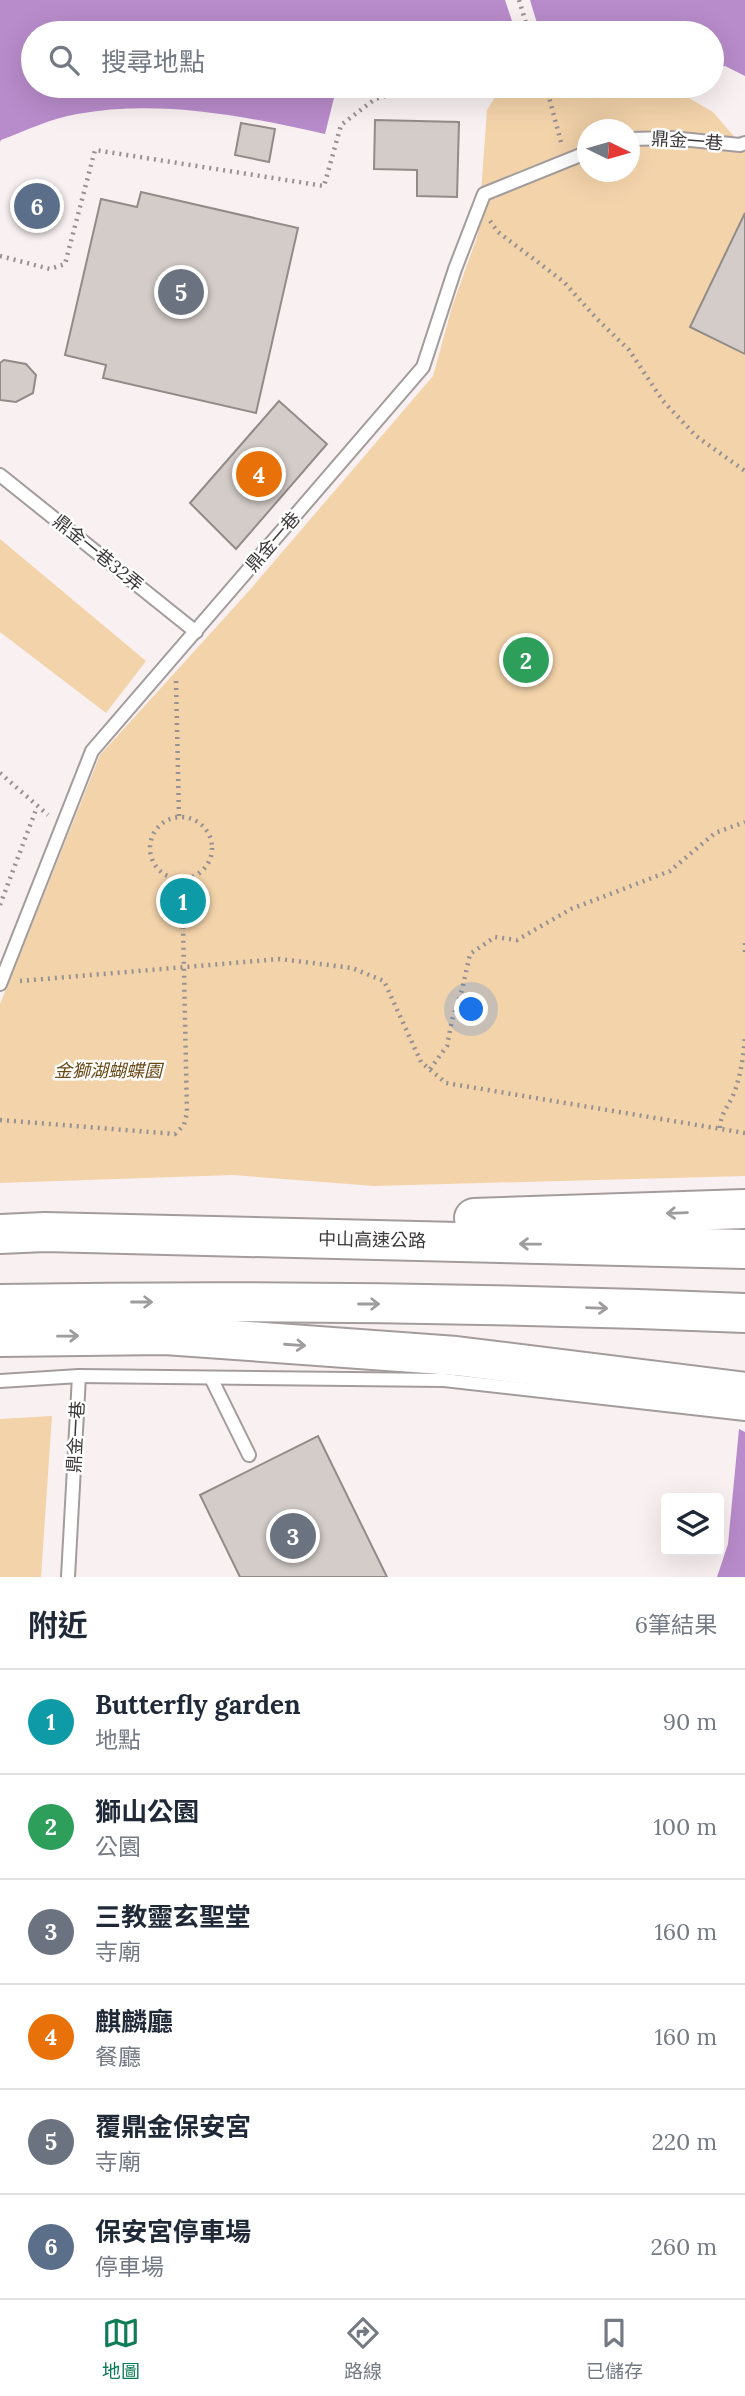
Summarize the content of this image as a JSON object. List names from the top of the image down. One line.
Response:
{"streets":{"highway":["中山高速公路"],"lane":["鼎金一巷","鼎金一巷32弄"]},"crossings":[["鼎金一巷","鼎金一巷32弄"]],"parks":["金獅湖蝴蝶園"],"north":"right","page":{"search":"搜尋地點","pins":["6","5","4","2","1","3"],"heading":["附近","6筆結果"],"list":[{"mark":"1","name":"Butterfly garden","note":"地點","value":"90 m"},{"mark":"2","name":"獅山公園","note":"公園","value":"100 m"},{"mark":"3","name":"三教靈玄聖堂","note":"寺廟","value":"160 m"},{"mark":"4","name":"麒麟廳","note":"餐廳","value":"160 m"},{"mark":"5","name":"覆鼎金保安宮","note":"寺廟","value":"220 m"},{"mark":"6","name":"保安宮停車場","note":"停車場","value":"260 m"}],"nav":["地圖","路線","已儲存"]}}
